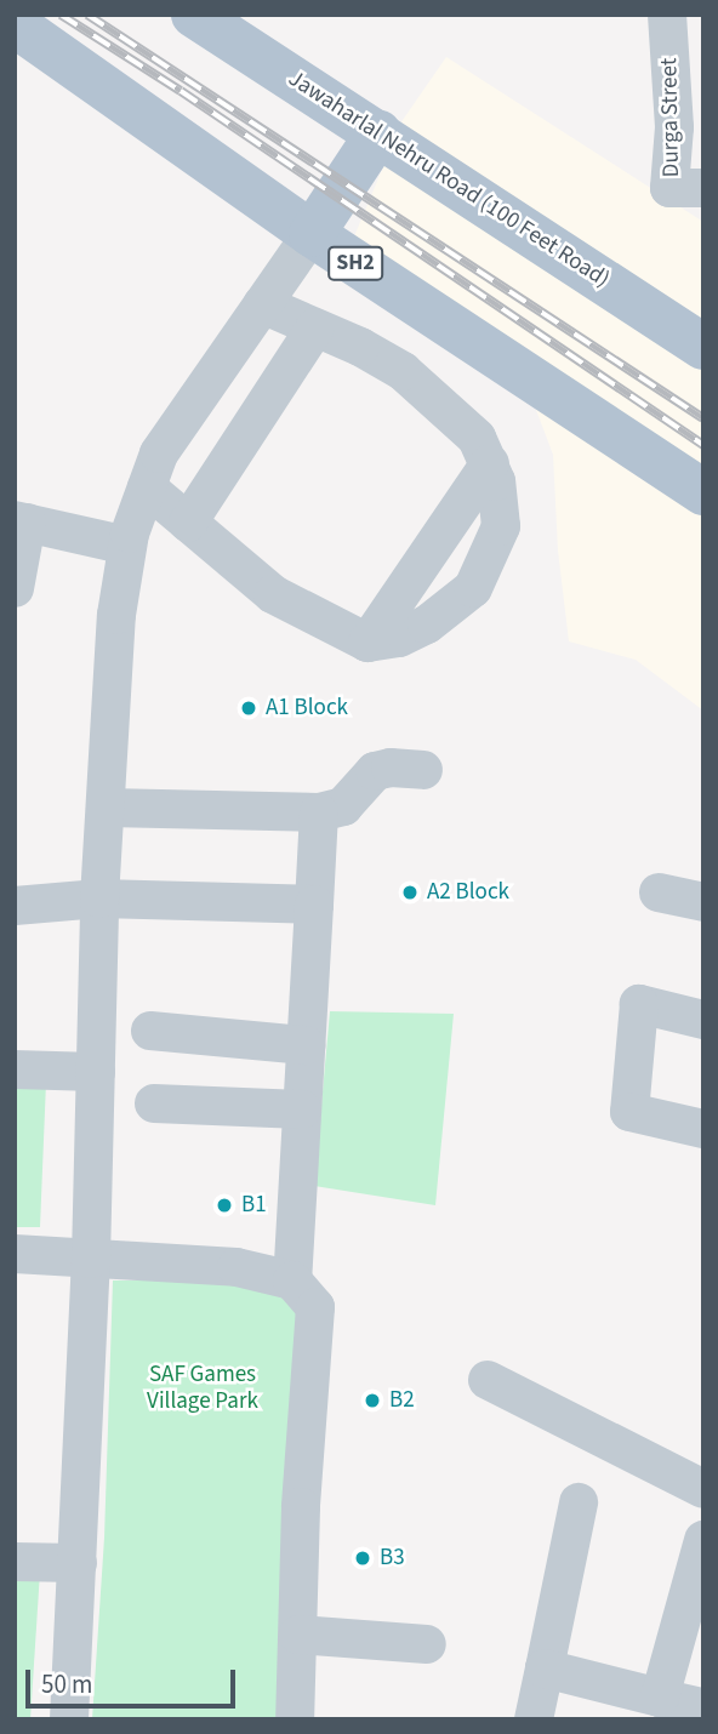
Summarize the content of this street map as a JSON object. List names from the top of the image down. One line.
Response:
{"streets":{"main road":["Jawaharlal Nehru Road (100 Feet Road)","SH2"],"street":["Durga Street"]},"parks":["SAF Games Village Park"],"places":["A1 Block","A2 Block","B1","B2","B3"],"scale_bar":"50 m"}
